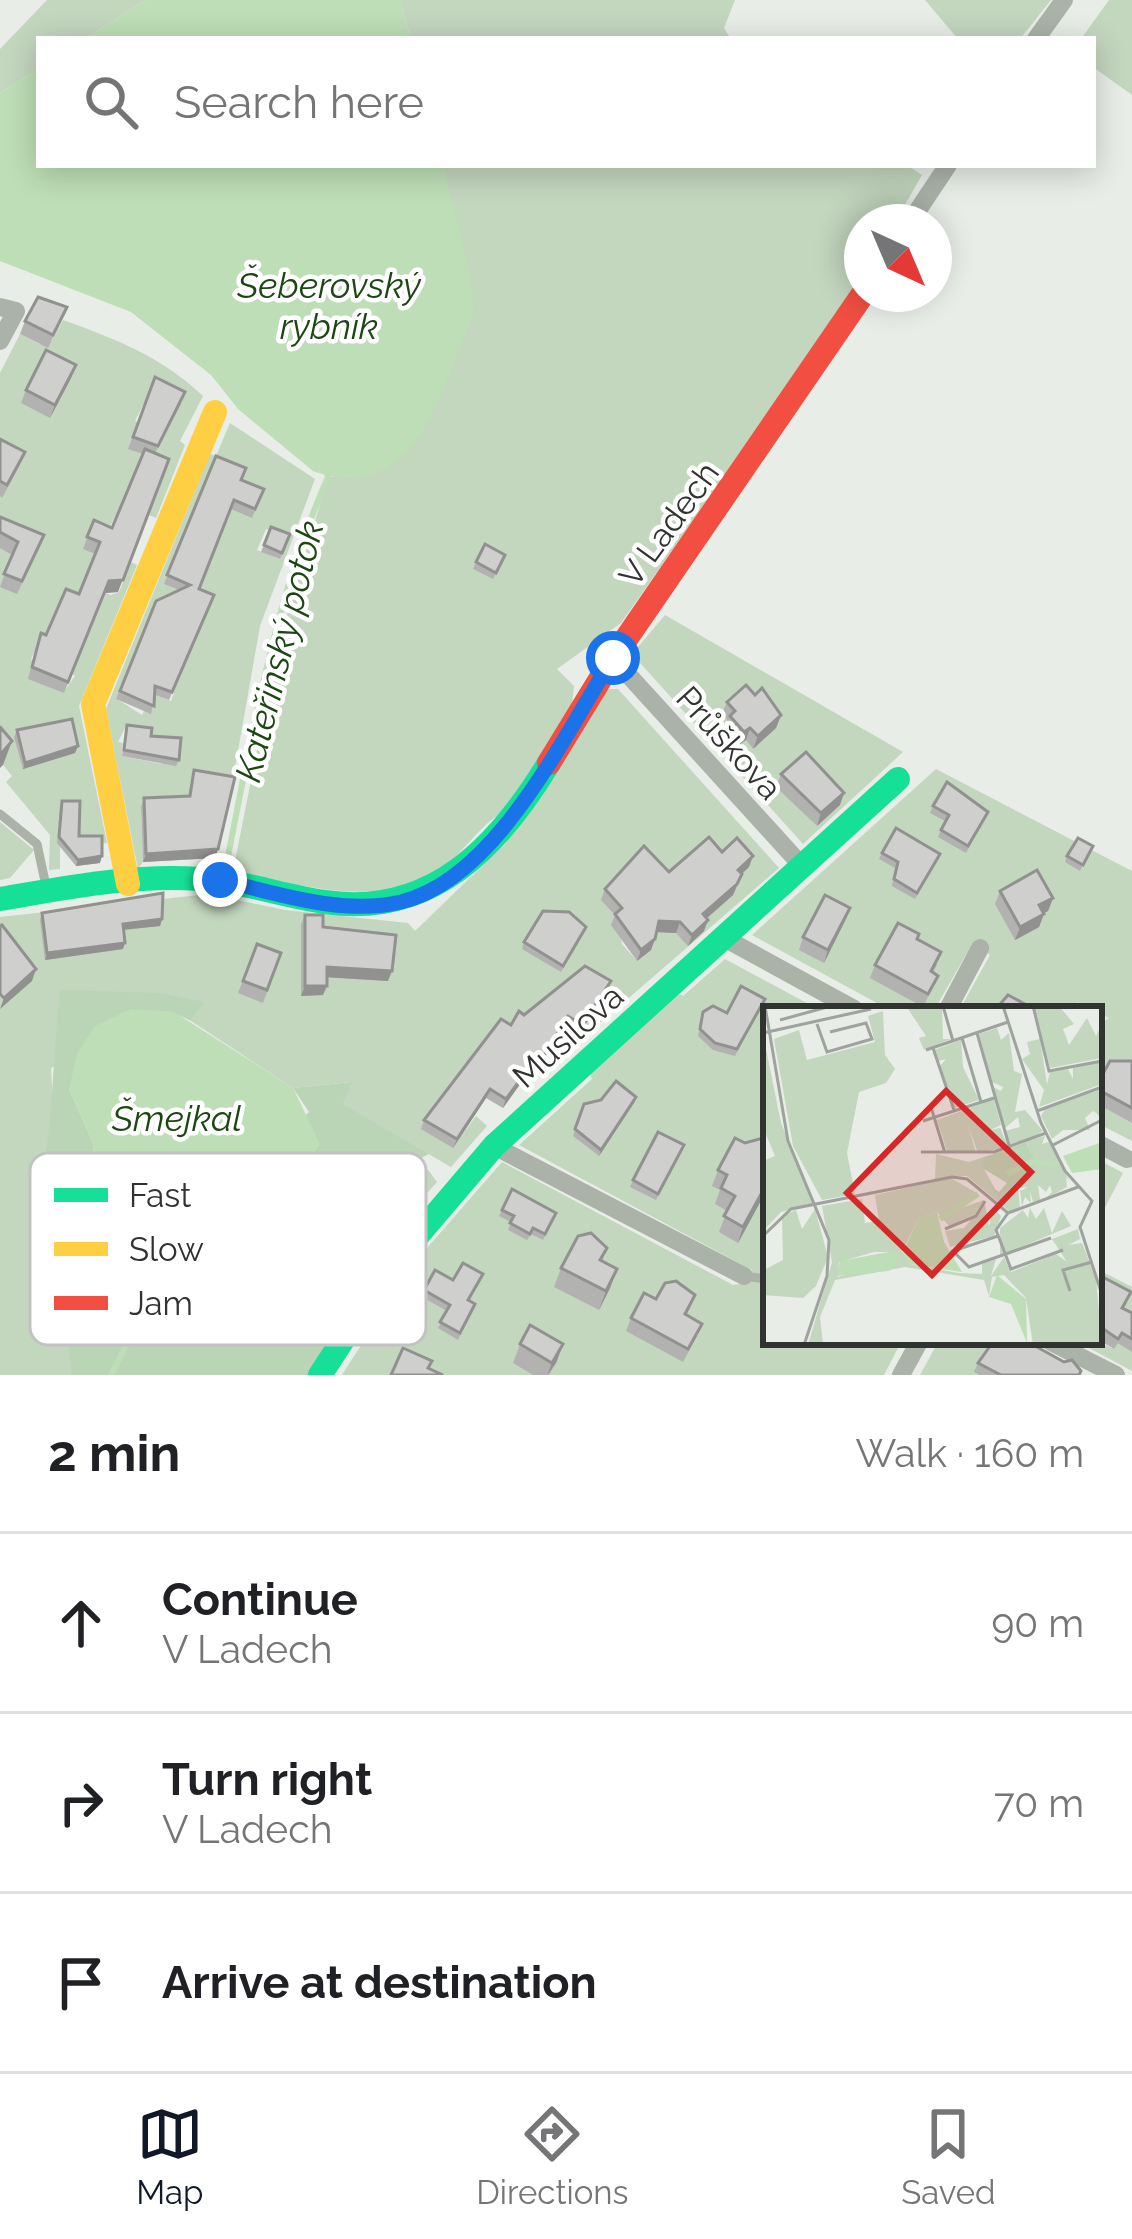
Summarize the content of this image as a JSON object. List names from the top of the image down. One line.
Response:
{"streets":{"street":["V Ladech","Průškova","Musilova"]},"crossings":[["V Ladech","Průškova"],["Průškova","Musilova"]],"water":["Šeberovský rybník","Kateřinský potok","Šmejkal"],"legend":["Fast","Slow","Jam"],"north":"bottom right","page":{"search":"Search here","heading":["2 min","Walk · 160 m"],"list":[["Continue","V Ladech","90 m"],["Turn right","V Ladech","70 m"],"Arrive at destination"],"nav":["Map","Directions","Saved"]}}
